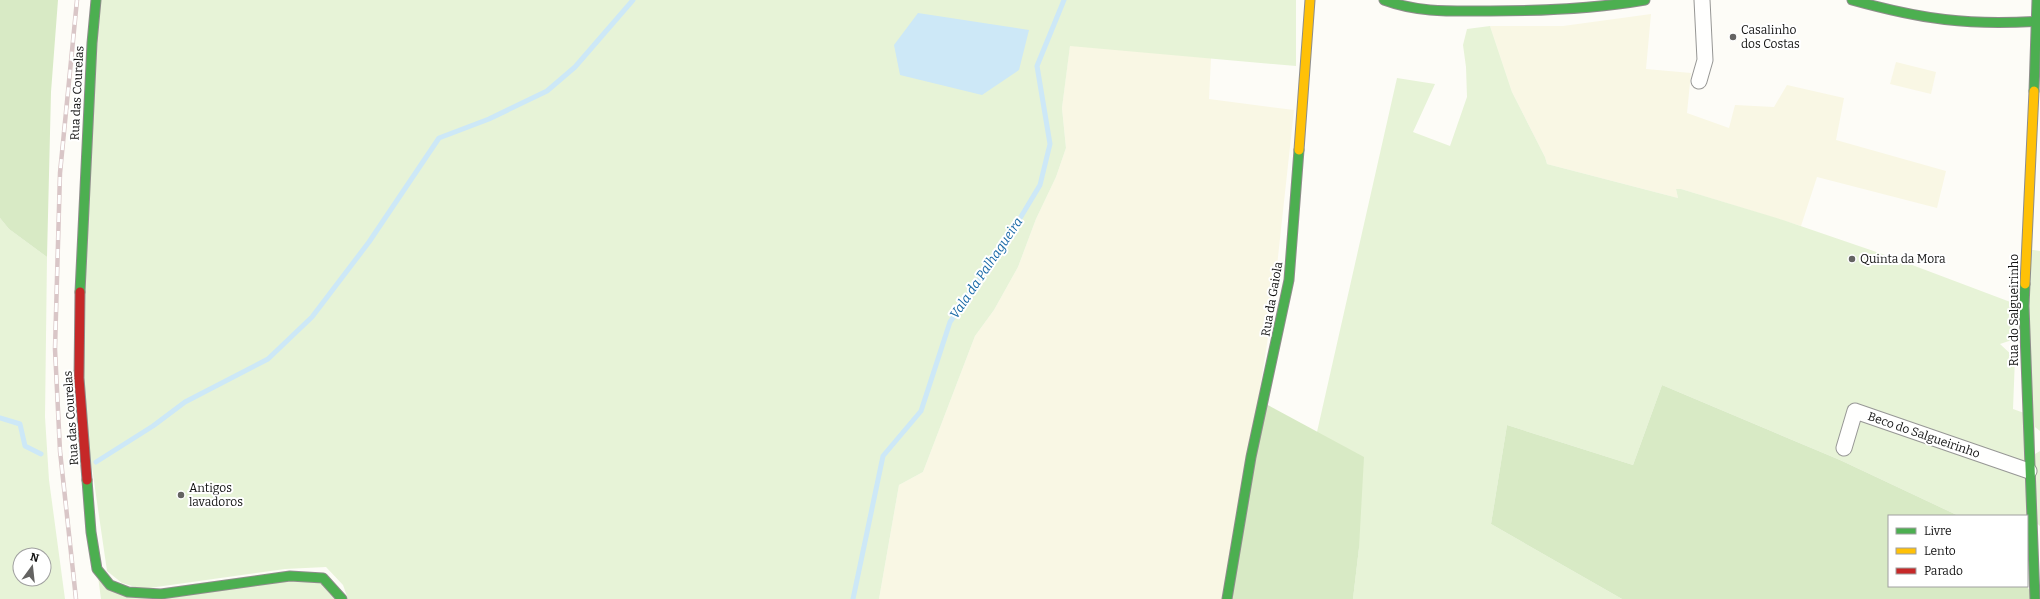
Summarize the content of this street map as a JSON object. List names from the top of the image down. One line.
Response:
{"streets":{"street":["Rua das Courelas","Rua da Gaiola","Rua do Salgueirinho","Beco do Salgueirinho"]},"crossings":[["Rua do Salgueirinho","Beco do Salgueirinho"]],"water":["Vala da Palhagueira"],"places":["Casalinho dos Costas","Quinta da Mora","Antigos lavadoros"],"legend":["Livre","Lento","Parado"],"north":"top"}
